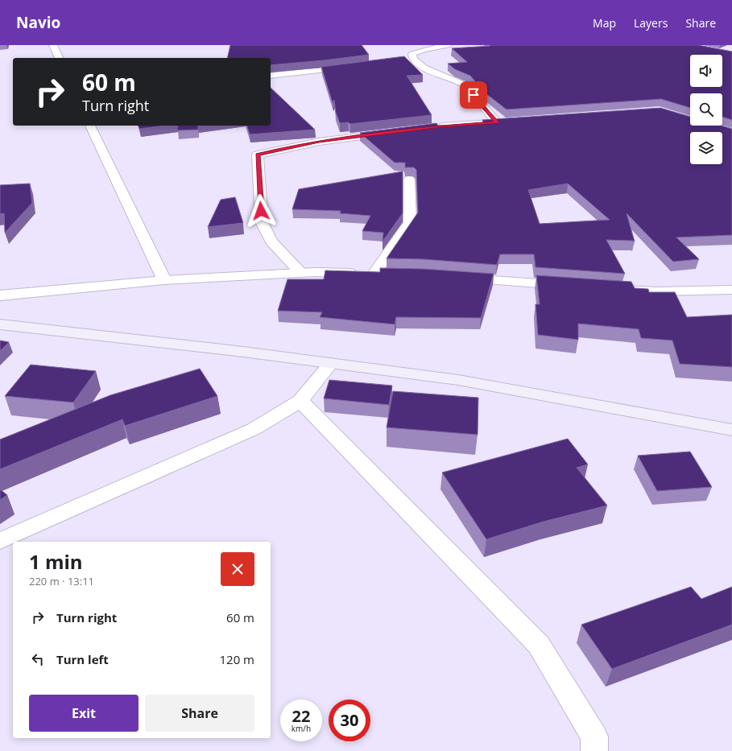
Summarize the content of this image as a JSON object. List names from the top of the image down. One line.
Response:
{"page":{"header":"Navio","nav":["Map","Layers","Share"],"turn":["60 m","Turn right"],"heading":["1 min","220 m · 13:11"],"list":[{"name":"Turn right","value":"60 m"},{"name":"Turn left","value":"120 m"}],"buttons":["Exit","Share"],"speed":"22 km/h","limit":"30"}}
